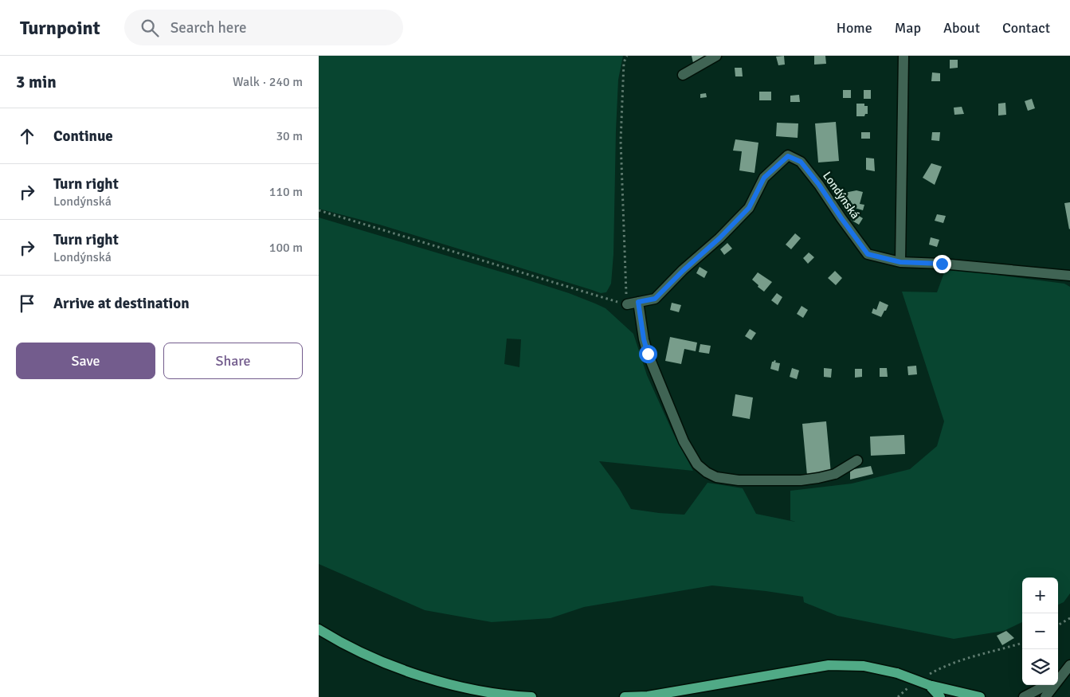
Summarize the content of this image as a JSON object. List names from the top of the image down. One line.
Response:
{"streets":{"street":["Londýnská"]},"page":{"header":"Turnpoint","search":"Search here","nav":["Home","Map","About","Contact"],"heading":["3 min","Walk · 240 m"],"list":[["Continue","30 m"],["Turn right","Londýnská","110 m"],["Turn right","Londýnská","100 m"],"Arrive at destination"],"buttons":["Save","Share"],"map_buttons":["+","−"]}}
